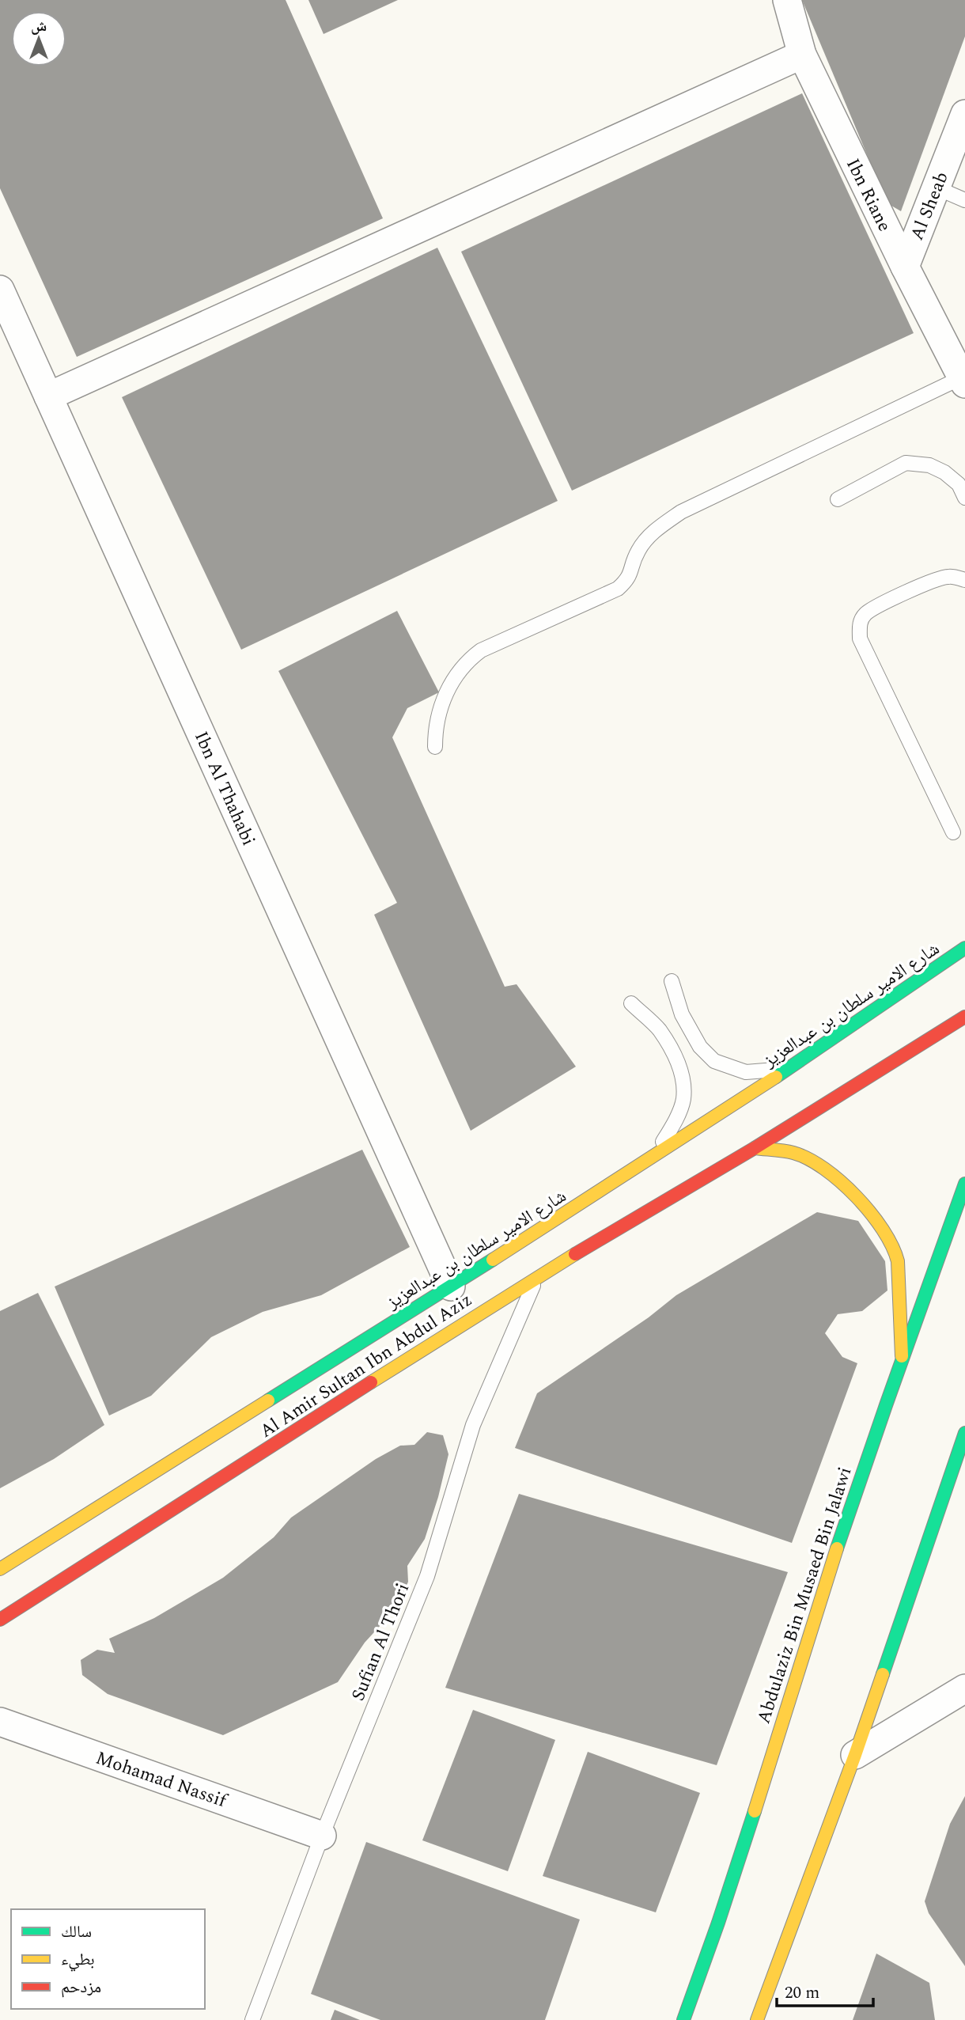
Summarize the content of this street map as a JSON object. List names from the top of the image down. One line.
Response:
{"streets":{"street":["Ibn Riane","Al Sheab","Ibn Al Thahabi","شارع الامير سلطان بن عبدالعزيز","Al Amir Sultan Ibn Abdul Aziz","Abdulaziz Bin Musaed Bin Jalawi","Mohamad Nassif"],"lane":["Sufian Al Thori"]},"crossings":[["Ibn Riane","Al Sheab"],["Ibn Al Thahabi","شارع الامير سلطان بن عبدالعزيز"],["Al Amir Sultan Ibn Abdul Aziz","Sufian Al Thori"],["Sufian Al Thori","Mohamad Nassif"]],"legend":["سالك","بطيء","مزدحم"],"scale_bar":"20 m","north":"top"}
